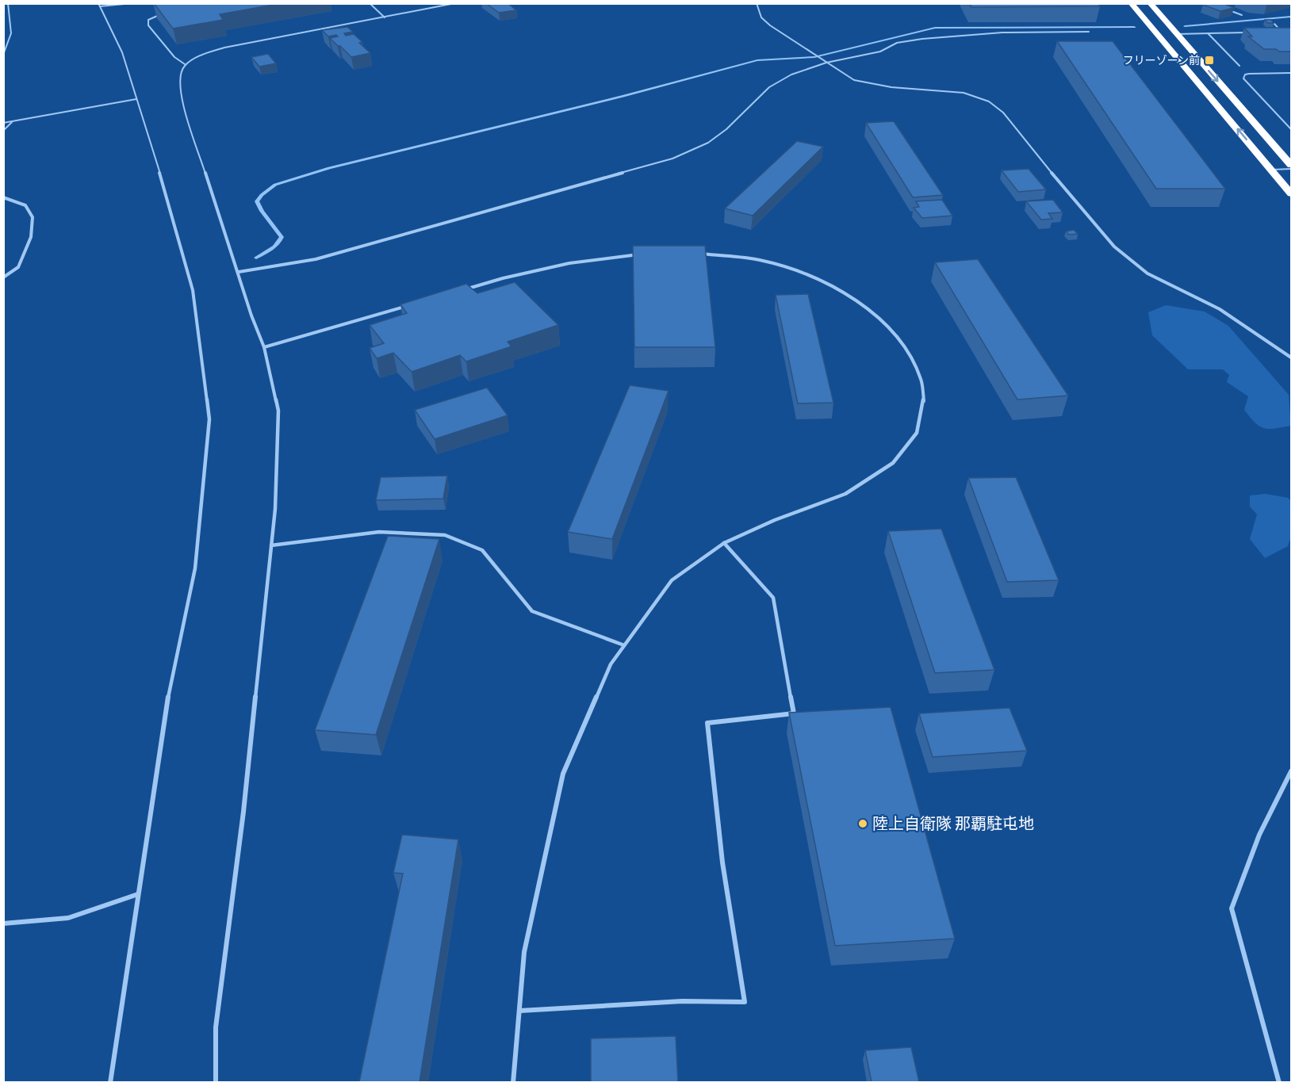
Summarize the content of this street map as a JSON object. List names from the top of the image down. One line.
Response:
{"places":{"transit":["フリーゾーン前"],"other":["陸上自衛隊 那覇駐屯地"]}}
